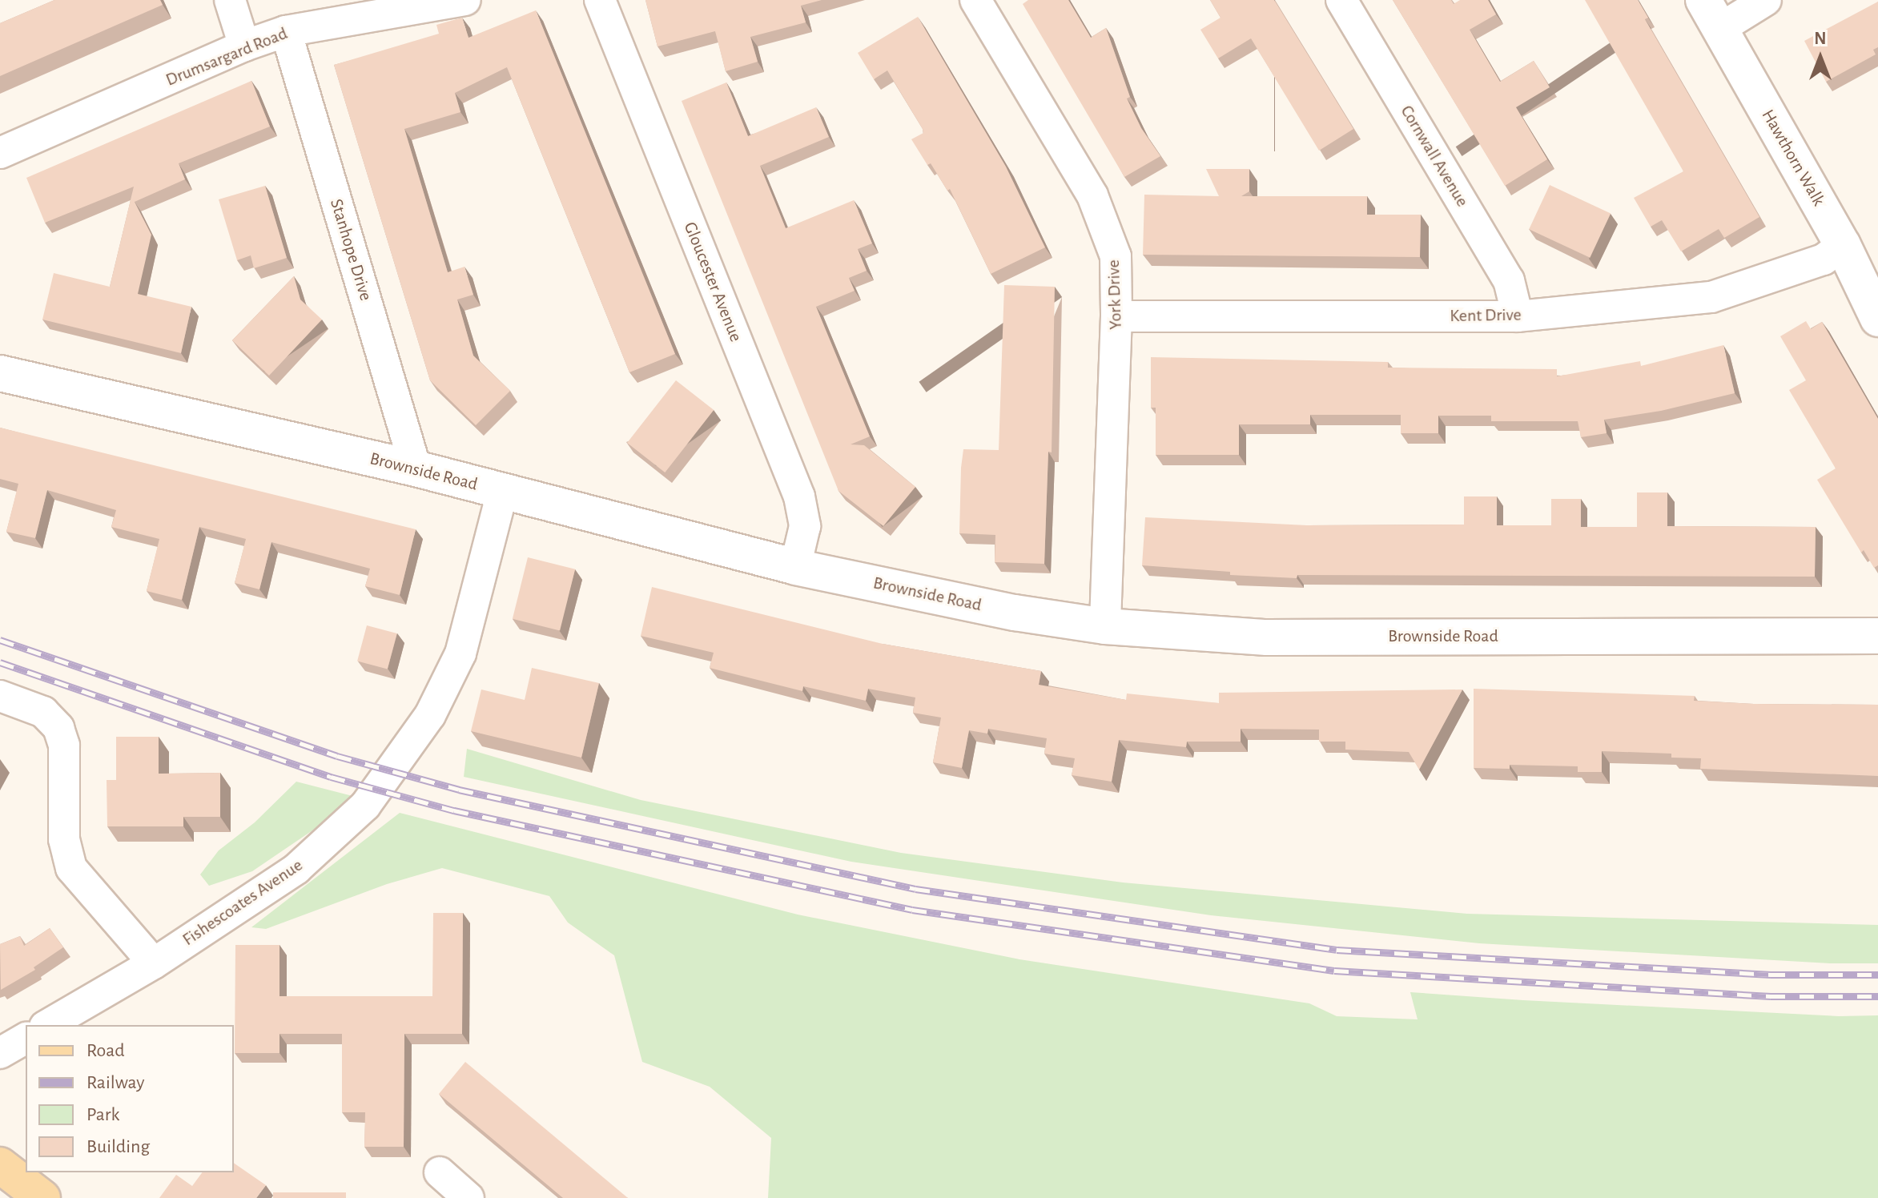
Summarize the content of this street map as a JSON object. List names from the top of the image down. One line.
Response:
{"streets":{"street":["Drumsargard Road","Cornwall Avenue","Hawthorn Walk","Stanhope Drive","Gloucester Avenue","York Drive","Kent Drive","Brownside Road","Fishescoates Avenue"]},"crossings":[["Drumsargard Road","Stanhope Drive"],["Cornwall Avenue","Kent Drive"],["Hawthorn Walk","Kent Drive"],["Stanhope Drive","Brownside Road"],["Gloucester Avenue","Brownside Road"],["York Drive","Kent Drive"],["York Drive","Brownside Road"],["Brownside Road","Fishescoates Avenue"]],"legend":["Road","Railway","Park","Building"],"north":"top"}
